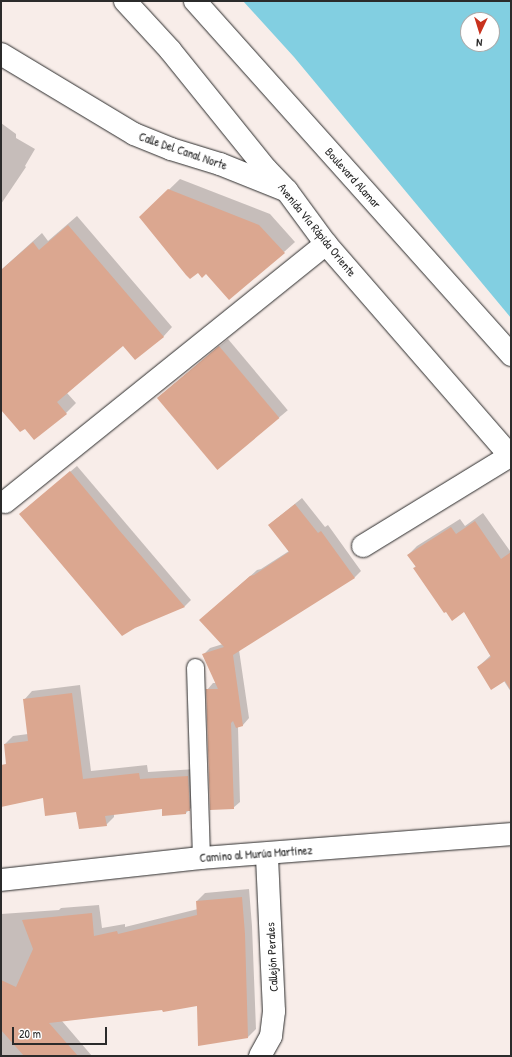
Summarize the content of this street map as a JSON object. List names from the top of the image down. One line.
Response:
{"streets":{"main road":["Calle Del Canal Norte","Boulevard Alamar","Avenida Vía Rápida Oriente","Camino al Murúa Martínez","Callejón Perales"]},"crossings":[["Calle Del Canal Norte","Avenida Vía Rápida Oriente"],["Camino al Murúa Martínez","Callejón Perales"]],"scale_bar":"20 m","north":"bottom"}
